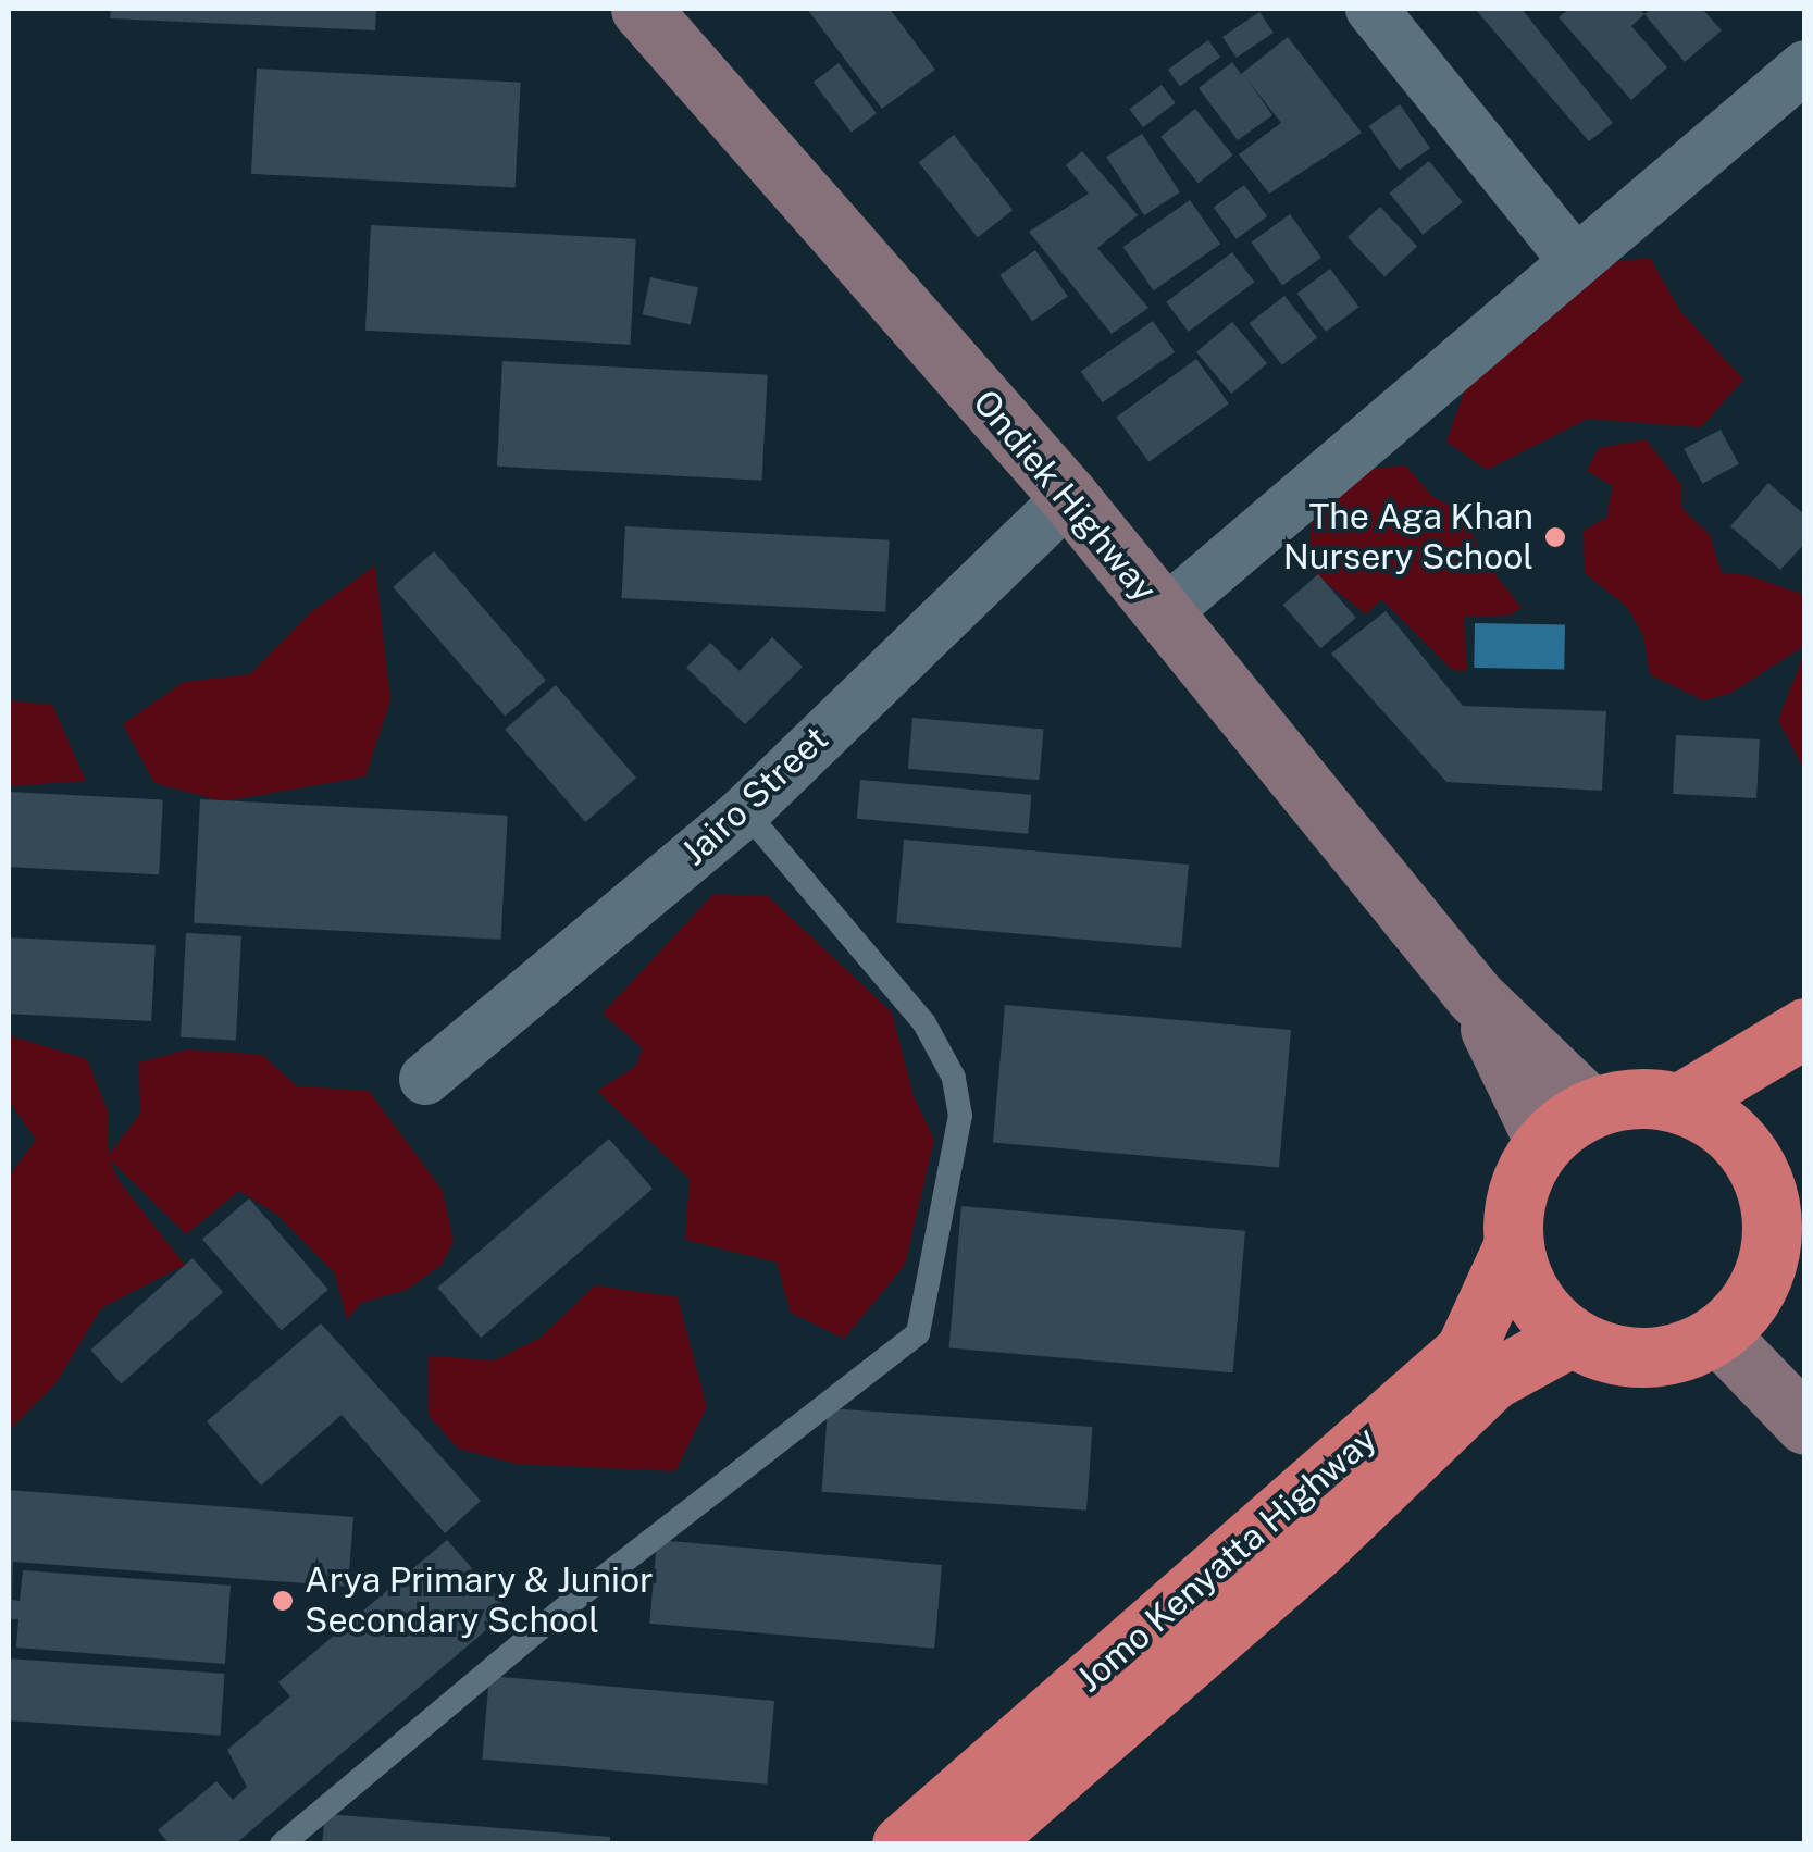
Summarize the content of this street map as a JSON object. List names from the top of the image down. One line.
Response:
{"streets":{"highway":["Jomo Kenyatta Highway"],"main road":["Ondiek Highway"],"street":["Jairo Street"]},"crossings":[["Ondiek Highway","Jairo Street"],["Ondiek Highway","Jomo Kenyatta Highway"]],"places":["The Aga Khan Nursery School","Arya Primary & Junior Secondary School"]}
